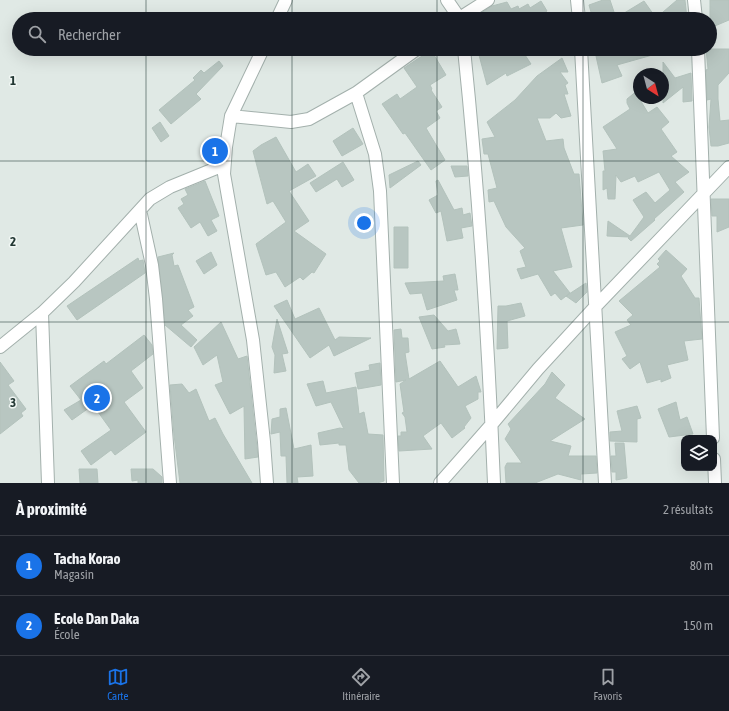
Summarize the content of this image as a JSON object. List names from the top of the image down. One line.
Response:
{"north":"bottom right","page":{"search":"Rechercher","pins":["1","2"],"heading":["À proximité","2 résultats"],"list":[{"mark":"1","name":"Tacha Korao","note":"Magasin","value":"80 m"},{"mark":"2","name":"Ecole Dan Daka","note":"École","value":"150 m"}],"nav":["Carte","Itinéraire","Favoris"]},"grid":{"rows":["1","2","3"]}}
